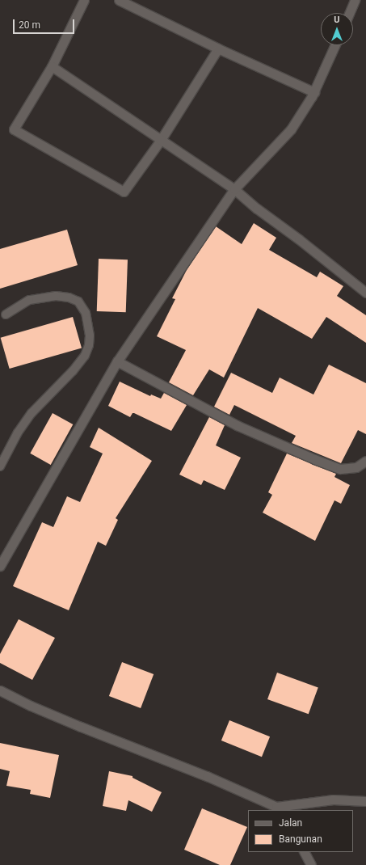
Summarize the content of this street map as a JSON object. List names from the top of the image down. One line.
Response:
{"legend":["Jalan","Bangunan"],"scale_bar":"20 m","north":"top"}
